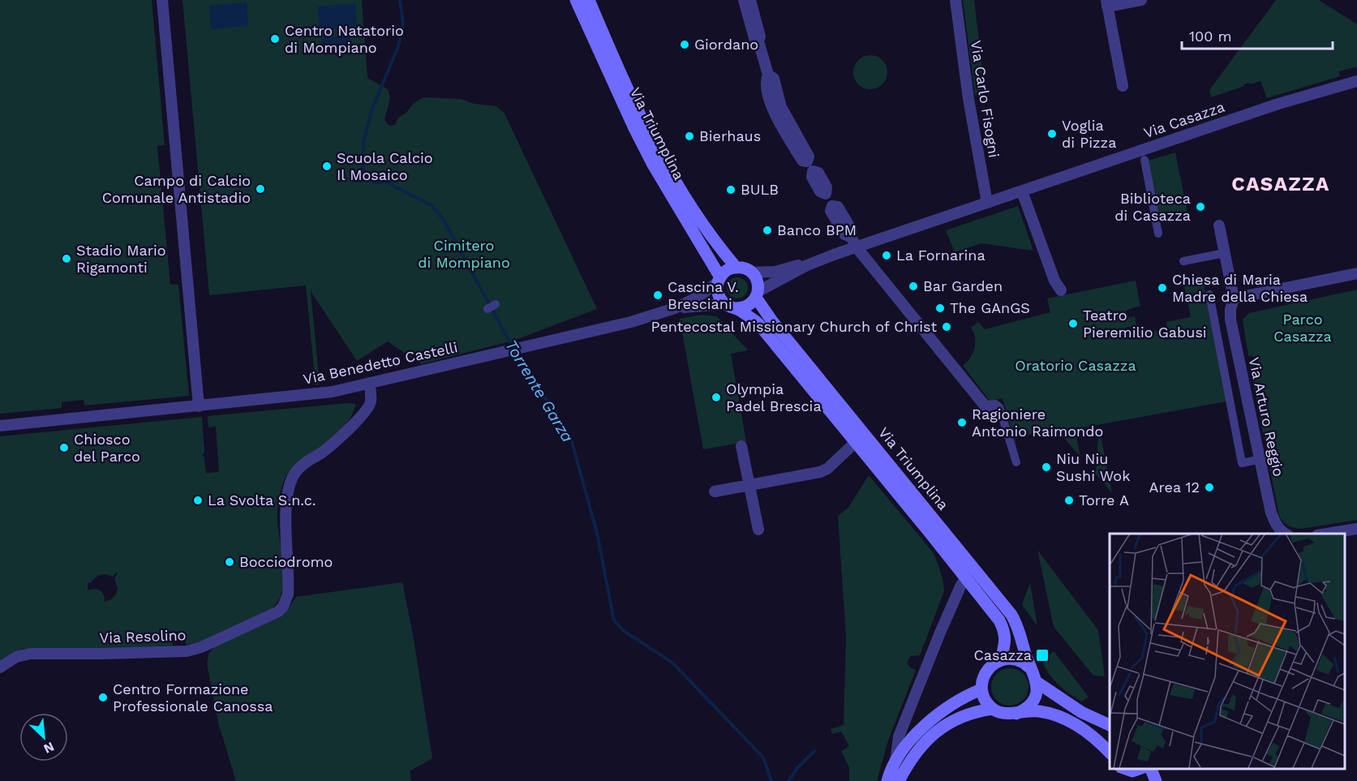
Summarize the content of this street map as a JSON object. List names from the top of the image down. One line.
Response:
{"streets":{"main road":["Via Triumplina"],"street":["Via Carlo Fisogni","Via Casazza","Via Benedetto Castelli","Via Arturo Reggio","Via Resolino"]},"crossings":[["Via Carlo Fisogni","Via Casazza"],["Via Casazza","Via Triumplina"],["Via Casazza","Via Benedetto Castelli"],["Via Triumplina","Via Benedetto Castelli"],["Via Benedetto Castelli","Via Resolino"]],"districts":["CASAZZA"],"water":["Torrente Garza"],"parks":["Cimitero di Mompiano","Parco Casazza","Oratorio Casazza"],"places":{"other":["Centro Natatorio di Mompiano","Giordano","Voglia di Pizza","Bierhaus","Scuola Calcio Il Mosaico","Campo di Calcio Comunale Antistadio","BULB","Biblioteca di Casazza","Banco BPM","La Fornarina","Stadio Mario Rigamonti","Bar Garden","Chiesa di Maria Madre della Chiesa","Cascina V. Bresciani","The GAnGS","Teatro Pieremilio Gabusi","Pentecostal Missionary Church of Christ","Olympia Padel Brescia","Ragioniere Antonio Raimondo","Chiosco del Parco","Niu Niu Sushi Wok","Area 12","La Svolta S.n.c.","Torre A","Bocciodromo","Centro Formazione Professionale Canossa"],"transit":["Casazza"]},"scale_bar":"100 m","north":"bottom right"}
